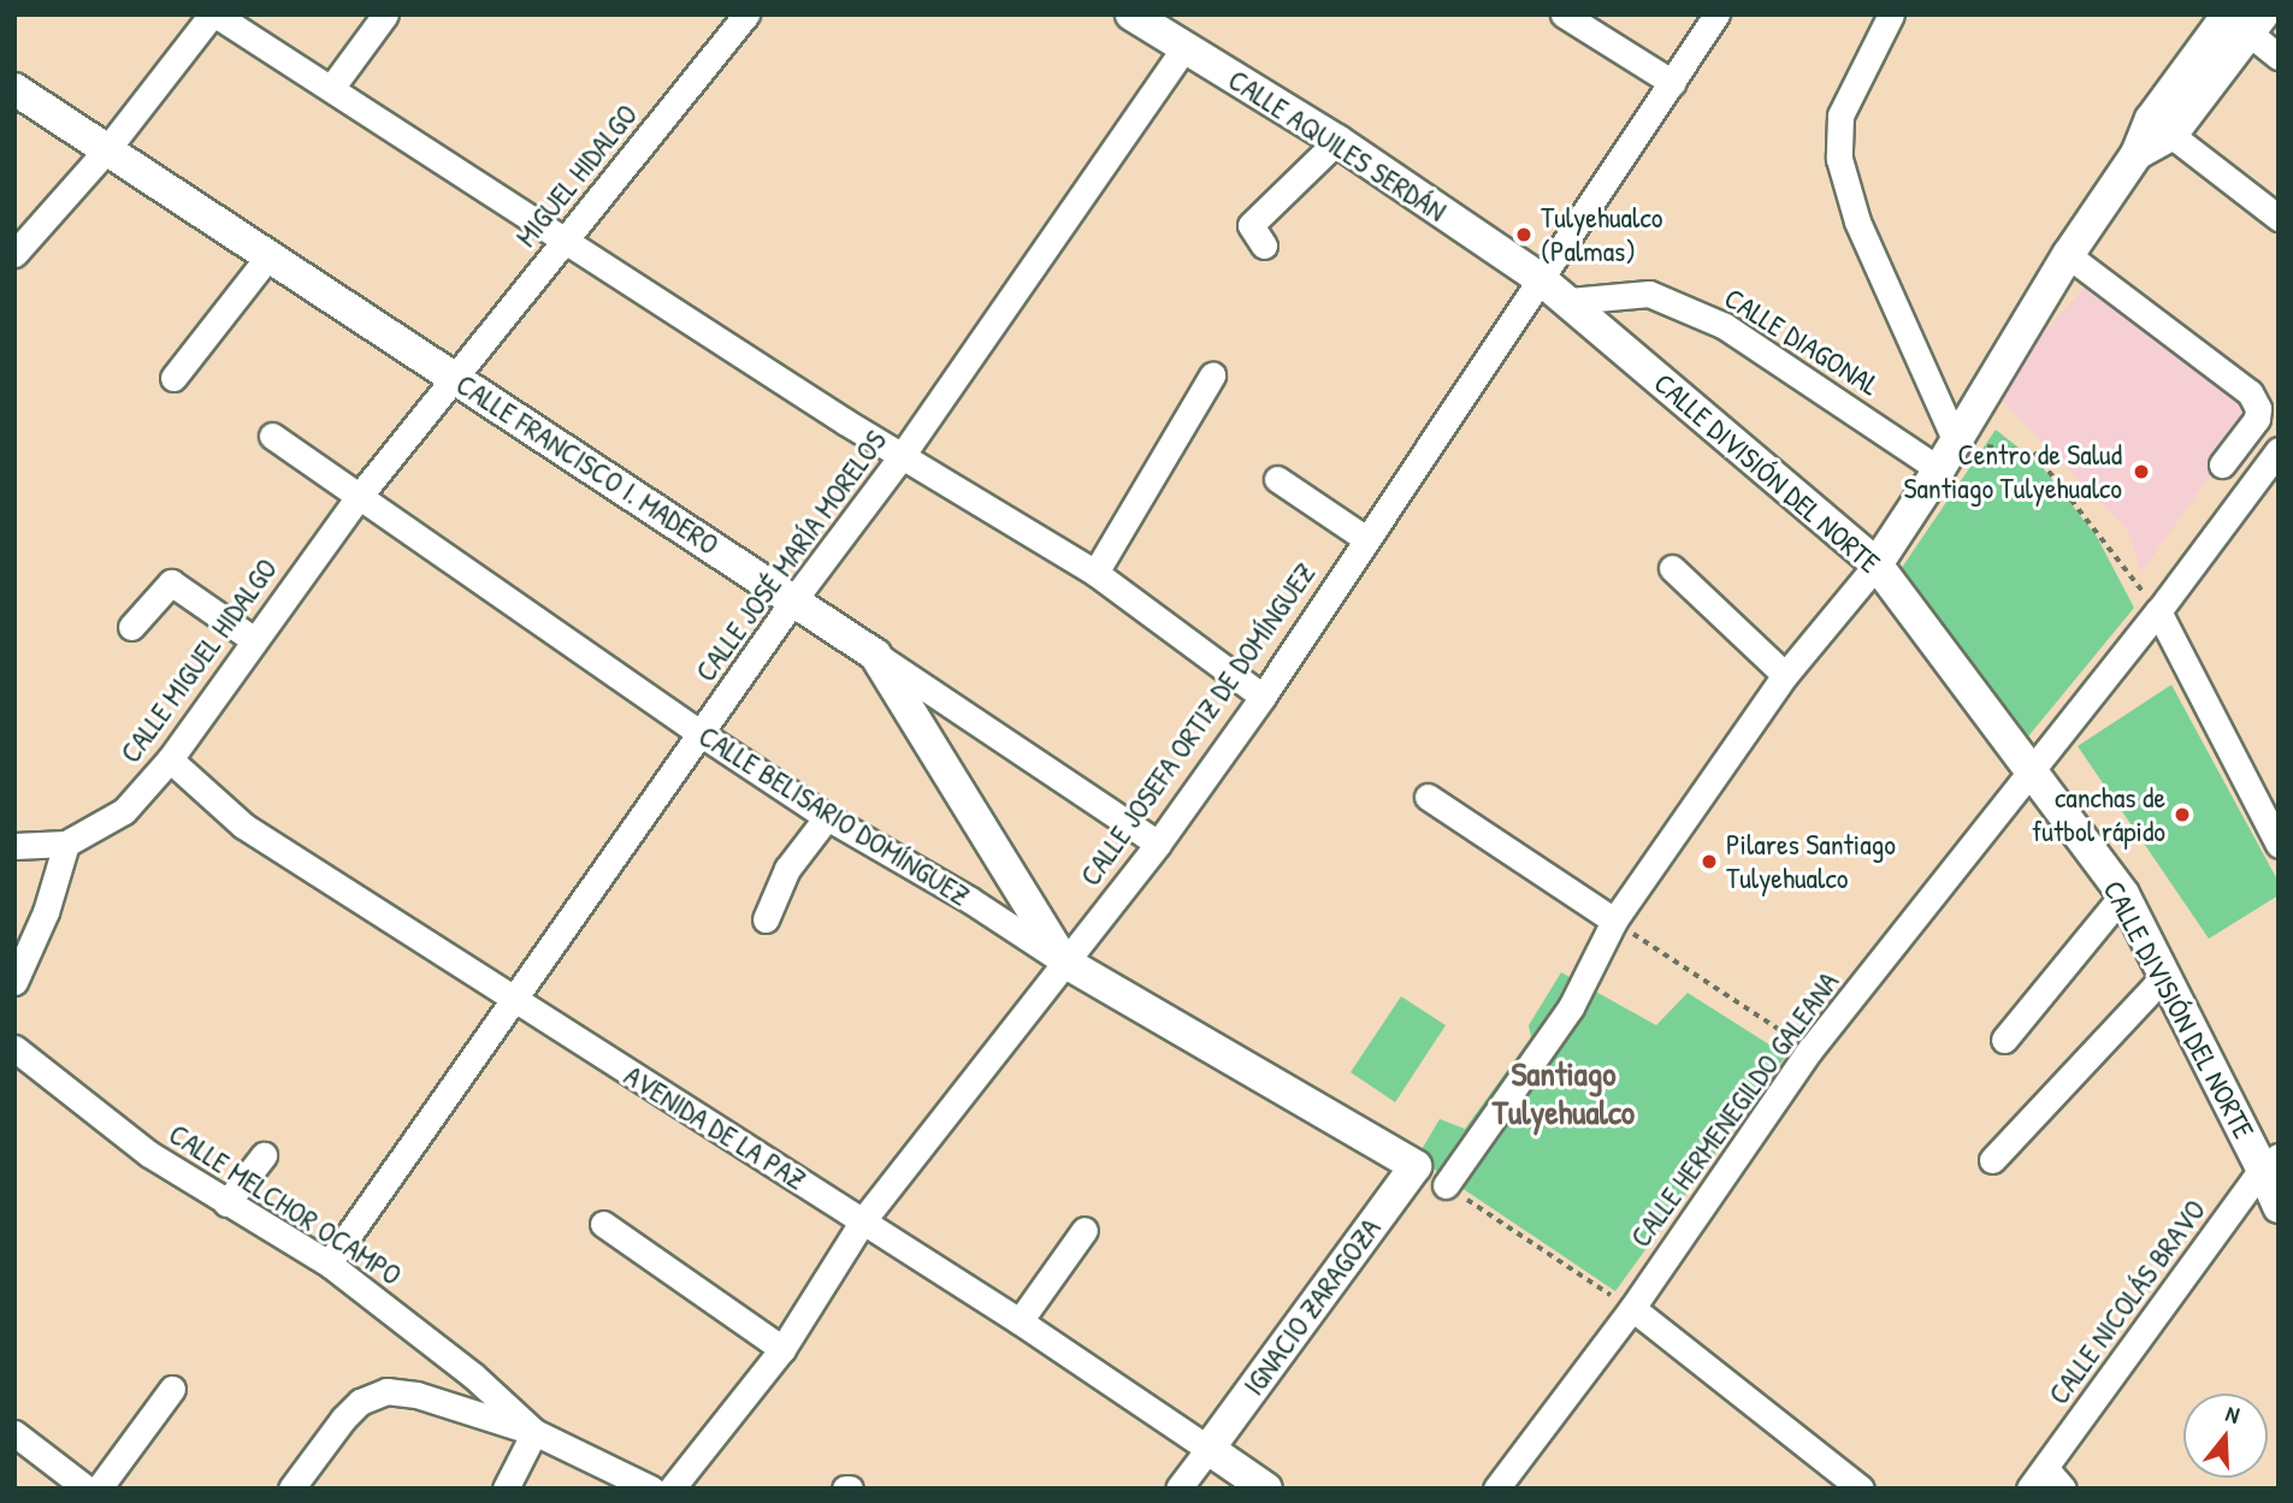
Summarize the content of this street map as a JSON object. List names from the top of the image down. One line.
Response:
{"streets":{"main road":["CALLE AQUILES SERDÁN","CALLE FRANCISCO I. MADERO","CALLE DIVISIÓN DEL NORTE","CALLE BELISARIO DOMÍNGUEZ","AVENIDA DE LA PAZ","IGNACIO ZARAGOZA"],"street":["MIGUEL HIDALGO","CALLE DIAGONAL","CALLE JOSÉ MARÍA MORELOS","CALLE MIGUEL HIDALGO","CALLE JOSEFA ORTIZ DE DOMÍNGUEZ","CALLE HERMENEGILDO GALEANA","CALLE MELCHOR OCAMPO","CALLE NICOLÁS BRAVO"]},"crossings":[["CALLE AQUILES SERDÁN","CALLE DIVISIÓN DEL NORTE"],["CALLE AQUILES SERDÁN","CALLE JOSÉ MARÍA MORELOS"],["CALLE AQUILES SERDÁN","CALLE JOSEFA ORTIZ DE DOMÍNGUEZ"],["MIGUEL HIDALGO","CALLE FRANCISCO I. MADERO"],["MIGUEL HIDALGO","CALLE MIGUEL HIDALGO"],["CALLE DIAGONAL","CALLE DIVISIÓN DEL NORTE"],["CALLE FRANCISCO I. MADERO","CALLE JOSÉ MARÍA MORELOS"],["CALLE FRANCISCO I. MADERO","CALLE MIGUEL HIDALGO"],["CALLE FRANCISCO I. MADERO","CALLE JOSEFA ORTIZ DE DOMÍNGUEZ"],["CALLE DIVISIÓN DEL NORTE","CALLE JOSEFA ORTIZ DE DOMÍNGUEZ"],["CALLE DIVISIÓN DEL NORTE","CALLE HERMENEGILDO GALEANA"],["CALLE DIVISIÓN DEL NORTE","CALLE NICOLÁS BRAVO"],["CALLE JOSÉ MARÍA MORELOS","CALLE BELISARIO DOMÍNGUEZ"],["CALLE JOSÉ MARÍA MORELOS","AVENIDA DE LA PAZ"],["CALLE JOSÉ MARÍA MORELOS","CALLE MELCHOR OCAMPO"],["CALLE MIGUEL HIDALGO","CALLE BELISARIO DOMÍNGUEZ"],["CALLE MIGUEL HIDALGO","AVENIDA DE LA PAZ"],["CALLE JOSEFA ORTIZ DE DOMÍNGUEZ","CALLE BELISARIO DOMÍNGUEZ"],["CALLE JOSEFA ORTIZ DE DOMÍNGUEZ","AVENIDA DE LA PAZ"],["CALLE BELISARIO DOMÍNGUEZ","IGNACIO ZARAGOZA"],["AVENIDA DE LA PAZ","IGNACIO ZARAGOZA"]],"districts":["Santiago Tulyehualco"],"places":["Tulyehualco (Palmas)","Centro de Salud Santiago Tulyehualco","canchas de futbol rápido","Pilares Santiago Tulyehualco"],"north":"top"}
